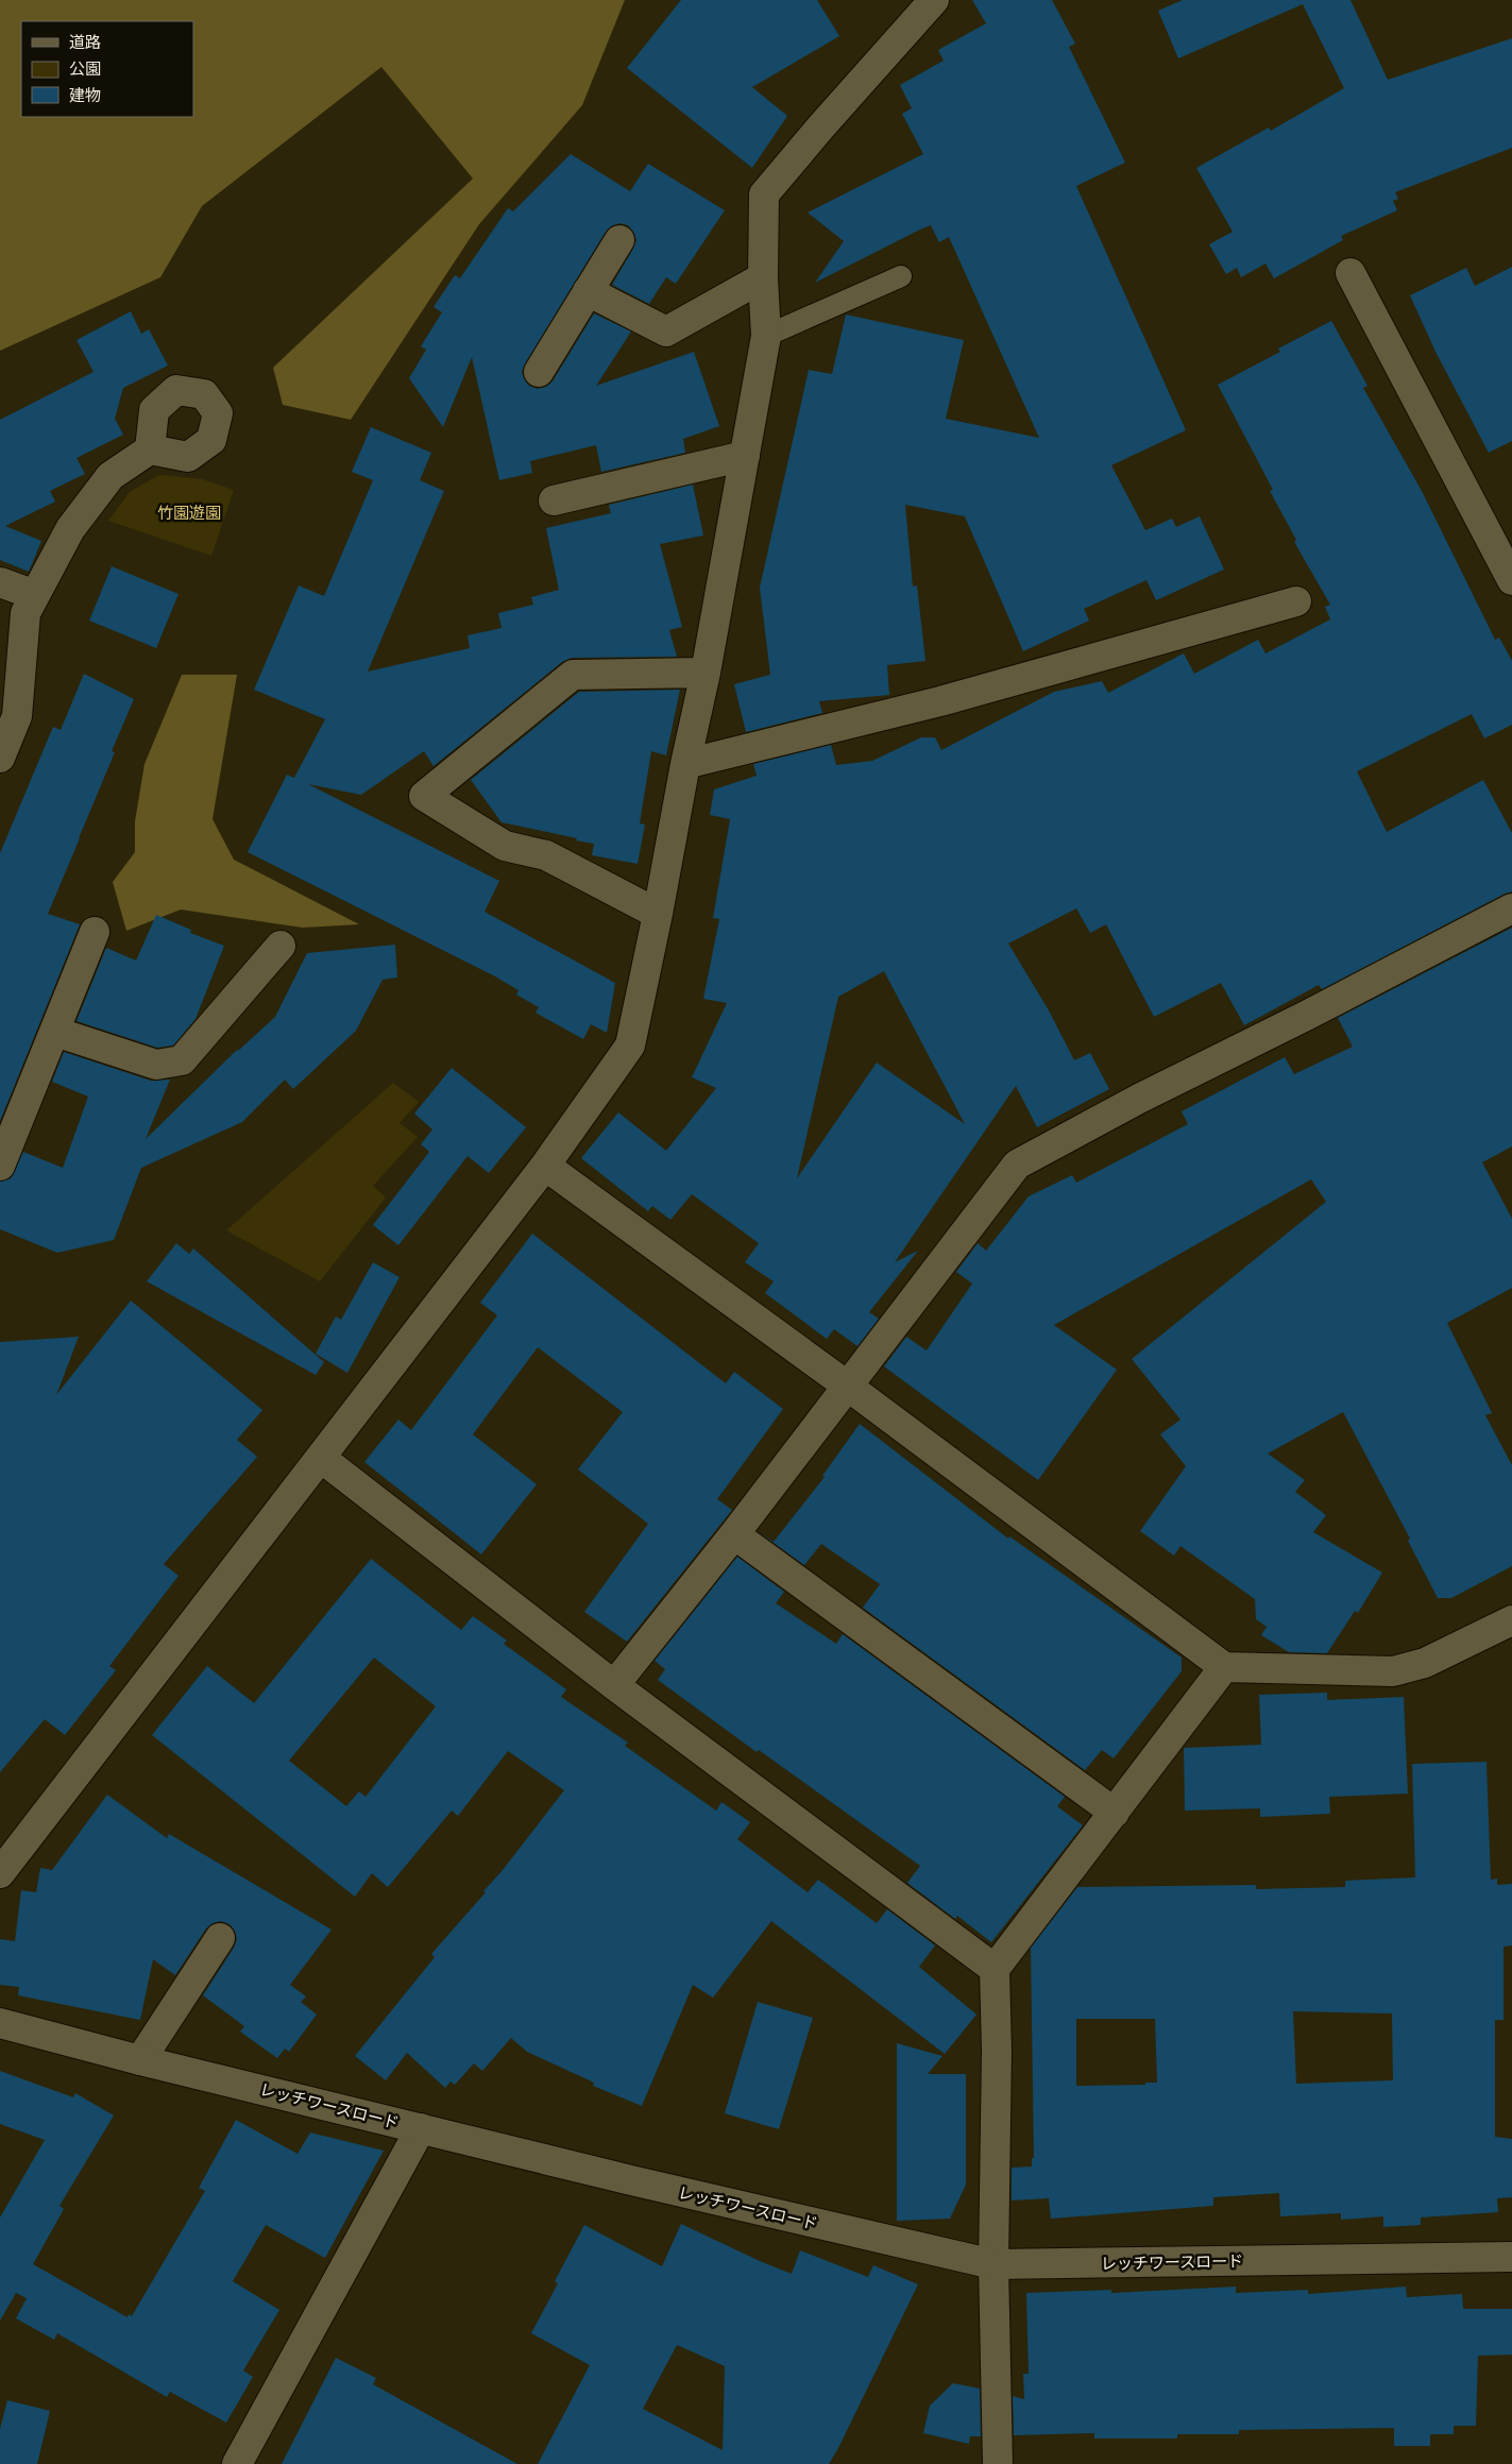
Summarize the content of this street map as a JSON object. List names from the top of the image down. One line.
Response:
{"streets":{"street":["レッチワースロード"]},"parks":["竹園遊園"],"legend":["道路","公園","建物"]}
